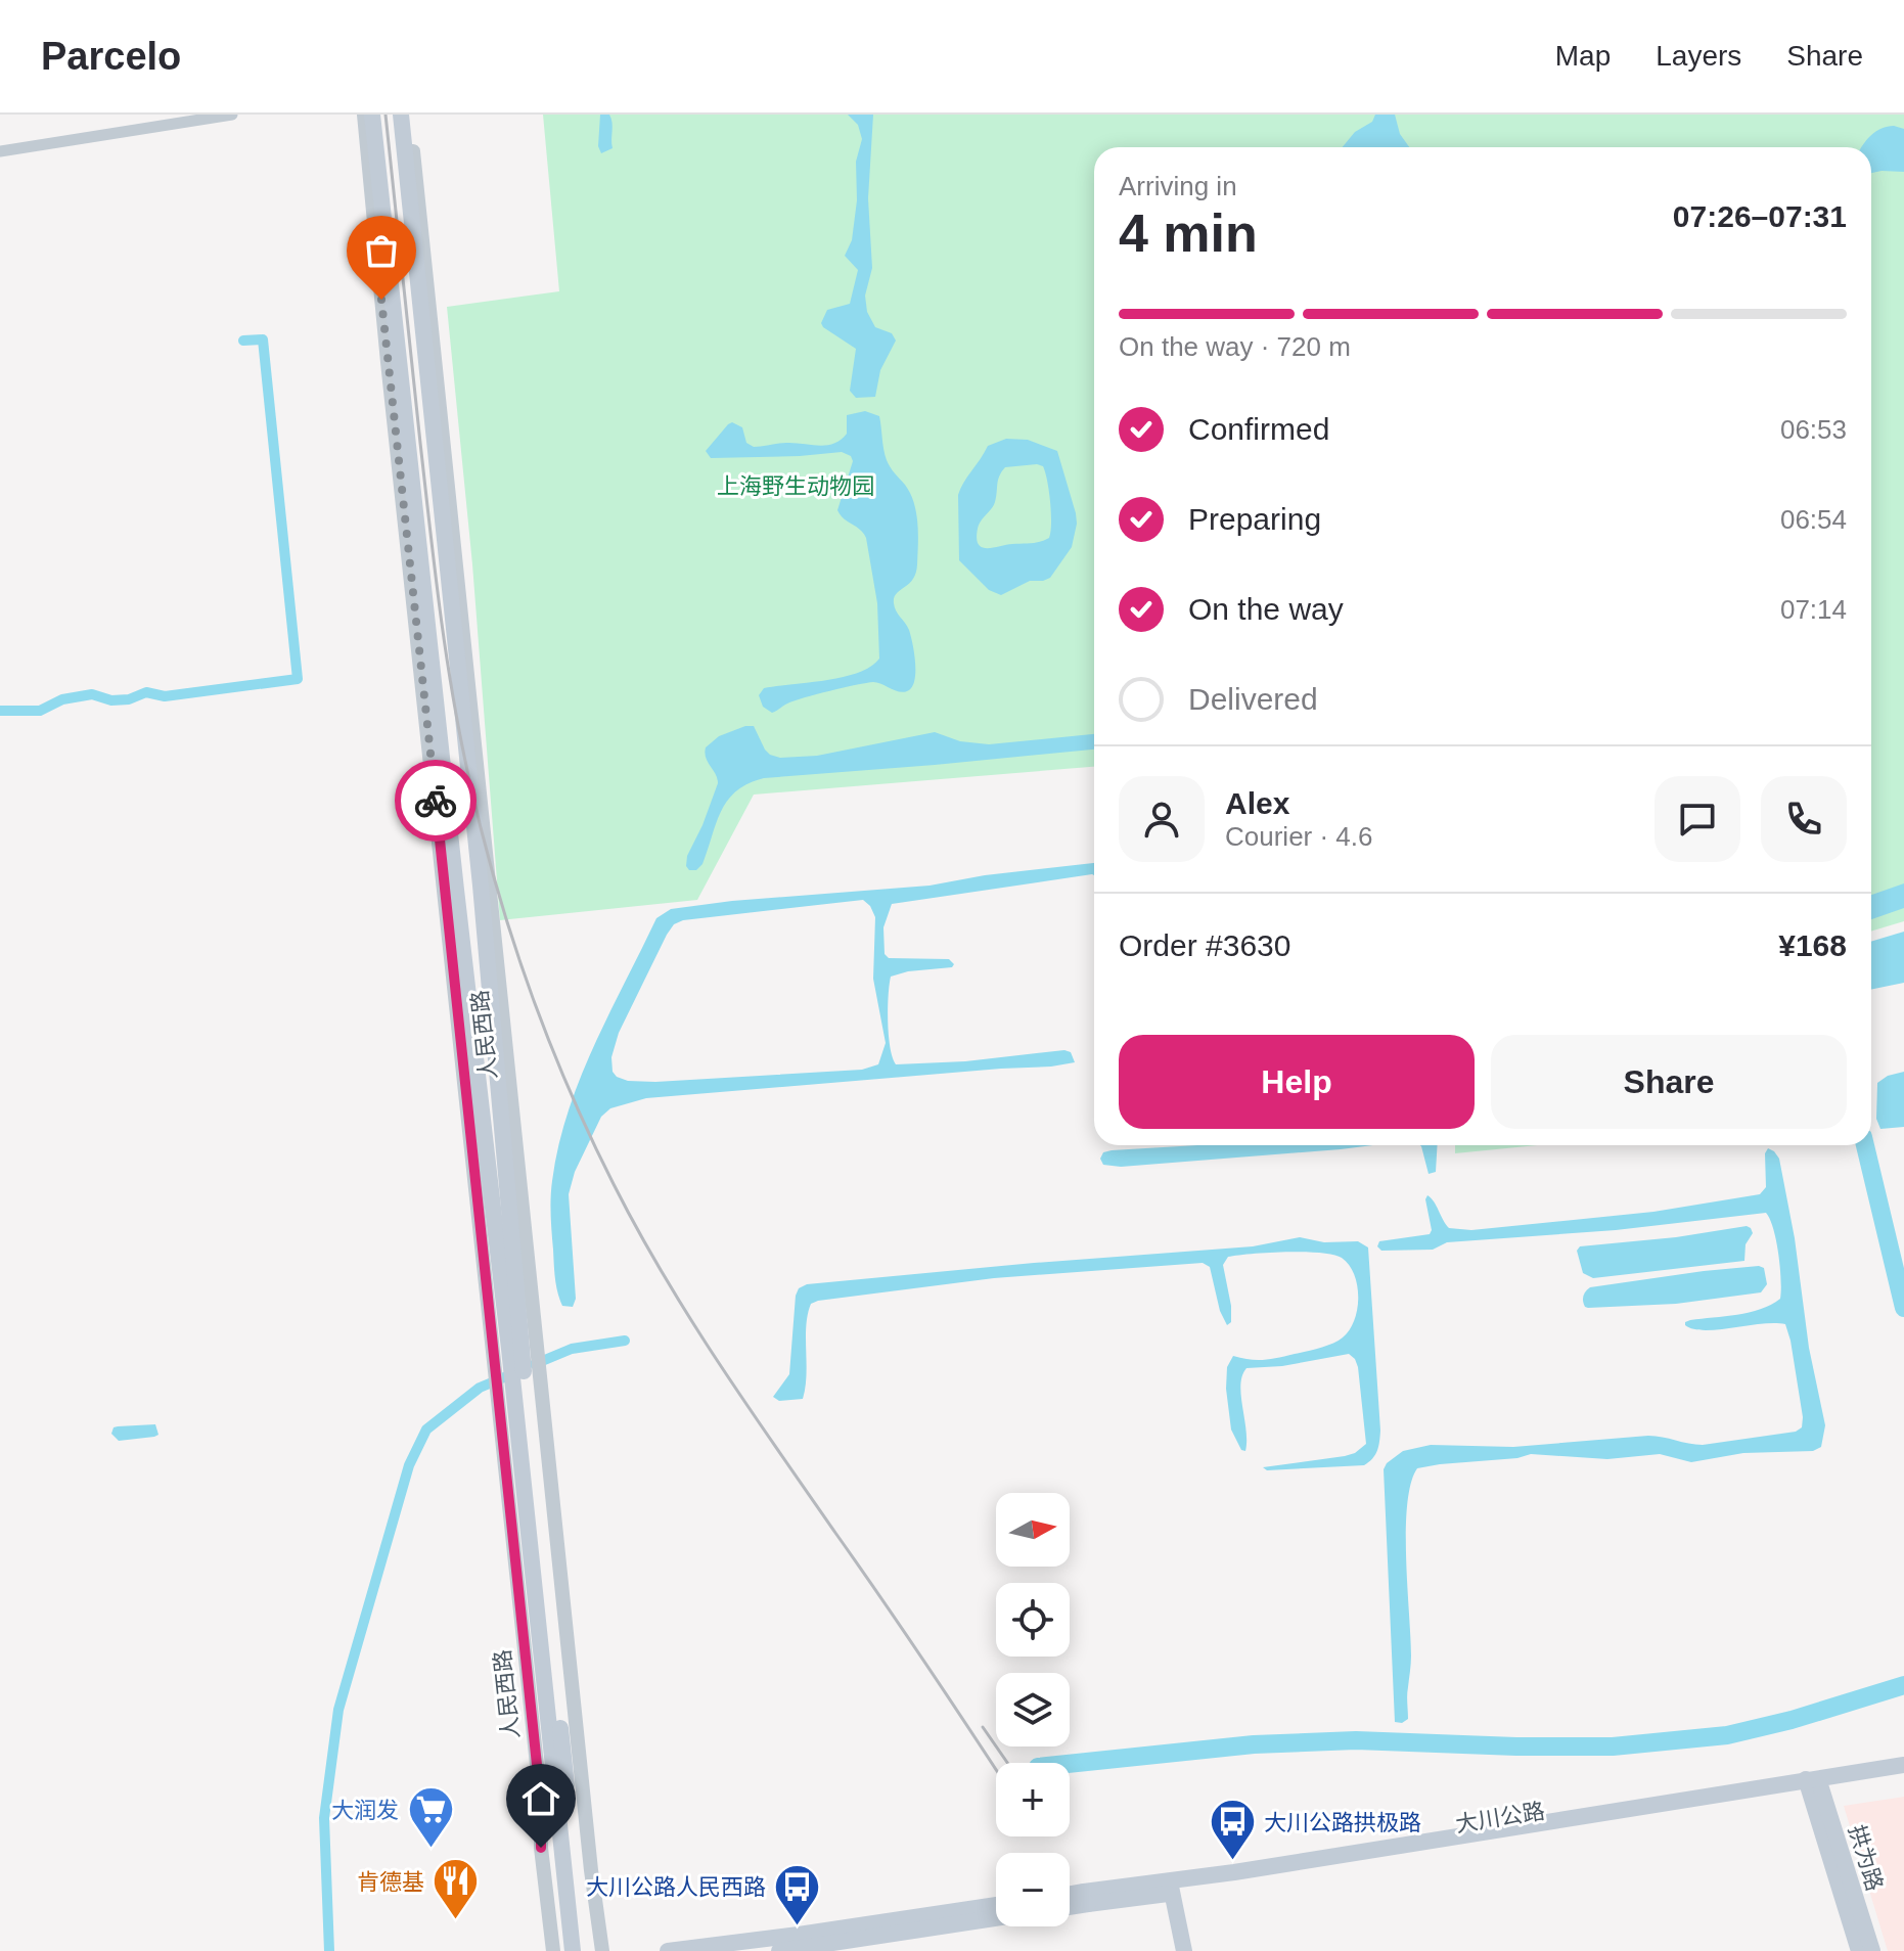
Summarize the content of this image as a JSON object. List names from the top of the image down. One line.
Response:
{"streets":{"main road":["人民西路","大川公路","拱为路"]},"crossings":[["大川公路","拱为路"]],"parks":["上海野生动物园"],"places":{"supermarket":["大润发"],"bus stop":["大川公路拱极路","大川公路人民西路"],"restaurant":["肯德基"]},"north":"right","page":{"header":"Parcelo","nav":["Map","Layers","Share"],"heading":["4 min","Arriving in","07:26–07:31"],"panel":["Alex","Courier · 4.6","Order #3630","¥168"],"bar":"On the way · 720 m","list":[["Confirmed","06:53"],["Preparing","06:54"],["On the way","07:14"],"Delivered"],"buttons":["Help","Share"],"map_buttons":["+","−"]}}
